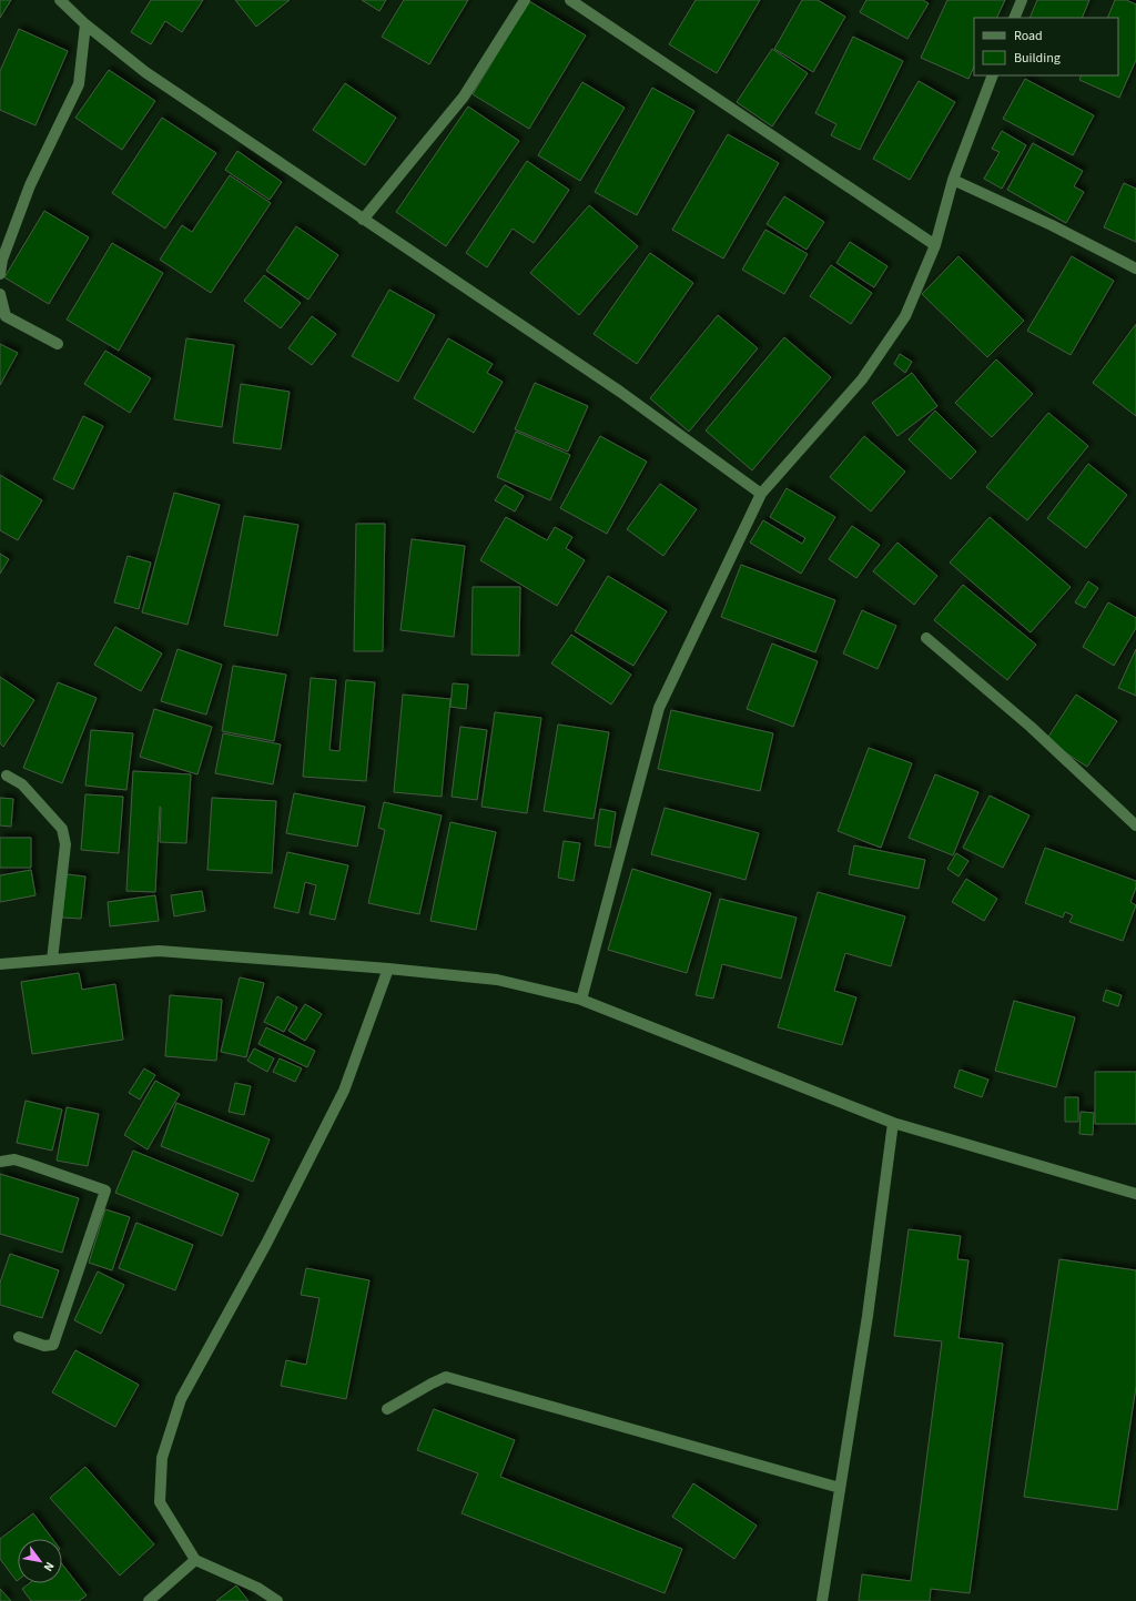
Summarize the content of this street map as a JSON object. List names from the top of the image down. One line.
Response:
{"legend":["Road","Building"],"north":"bottom right"}
